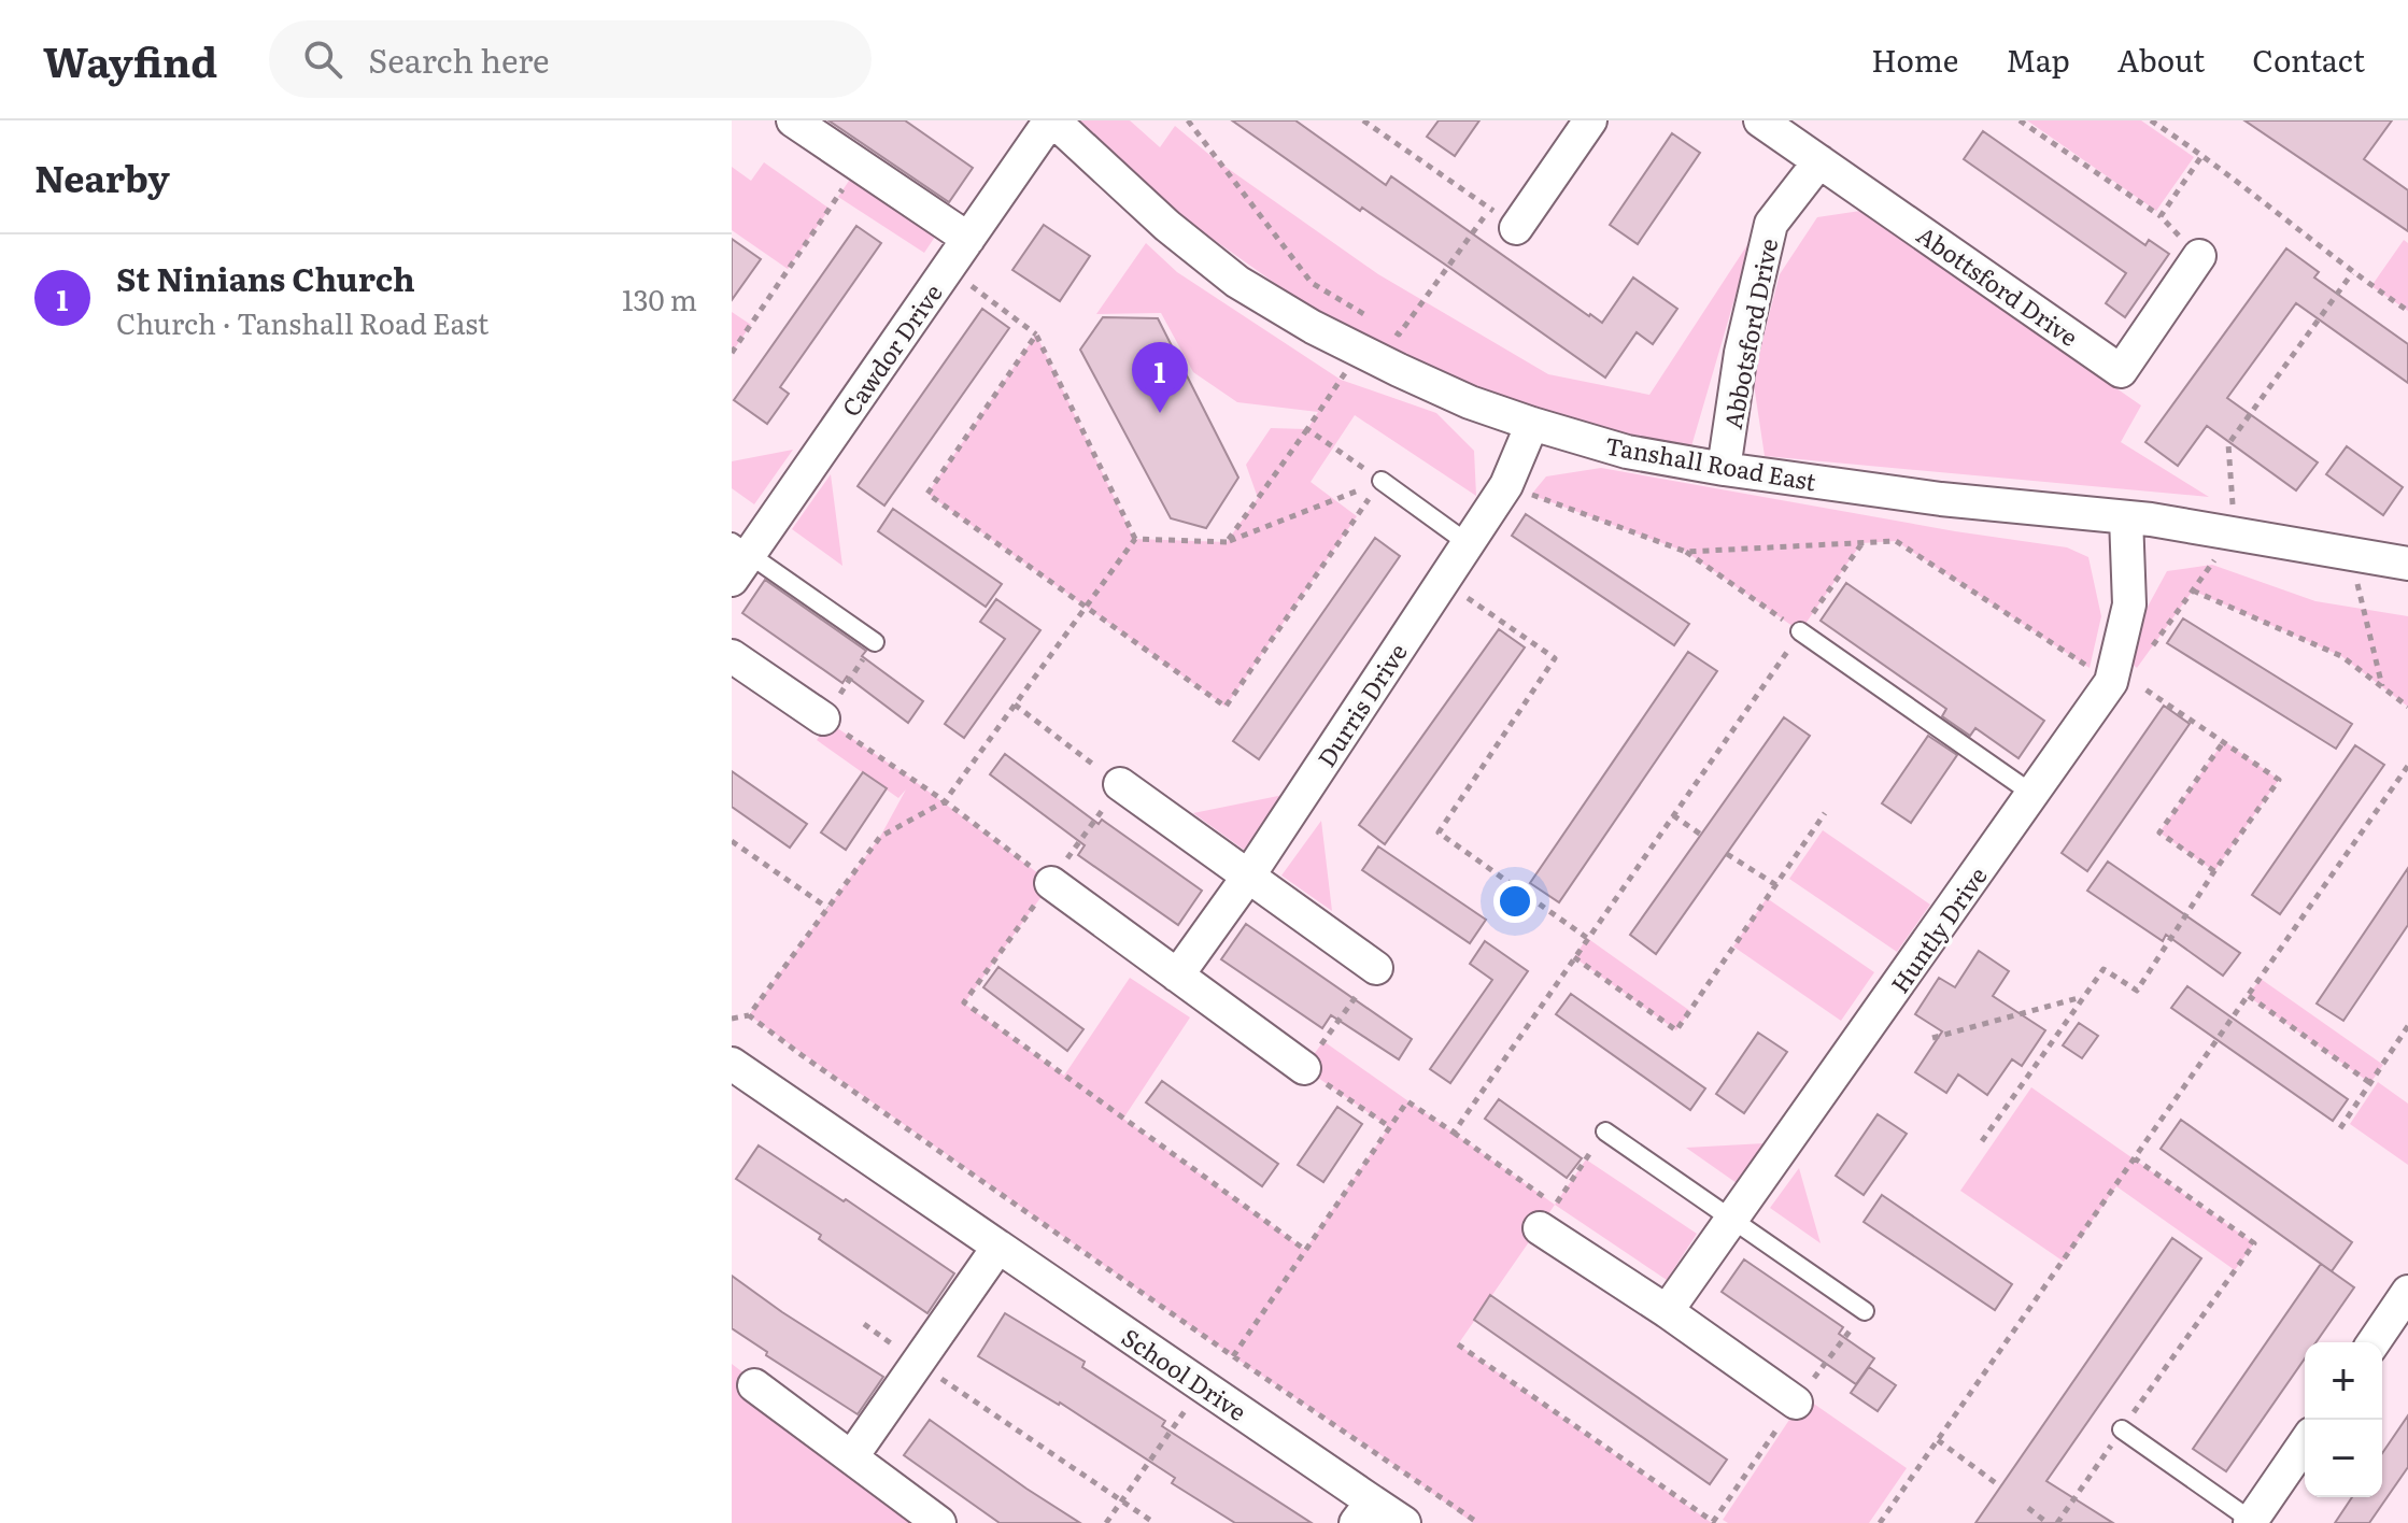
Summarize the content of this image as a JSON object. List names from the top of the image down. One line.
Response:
{"streets":{"street":["Abottsford Drive","Abbotsford Drive","Cawdor Drive","Tanshall Road East","Durris Drive","Huntly Drive","School Drive"]},"crossings":[["Abottsford Drive","Abbotsford Drive"],["Abbotsford Drive","Tanshall Road East"],["Cawdor Drive","Tanshall Road East"],["Tanshall Road East","Durris Drive"],["Tanshall Road East","Huntly Drive"]],"page":{"header":"Wayfind","search":"Search here","nav":["Home","Map","About","Contact"],"heading":"Nearby","list":[{"mark":"1","name":"St Ninians Church","note":"Church · Tanshall Road East","value":"130 m"}],"pins":"1","map_buttons":["+","−"]}}
